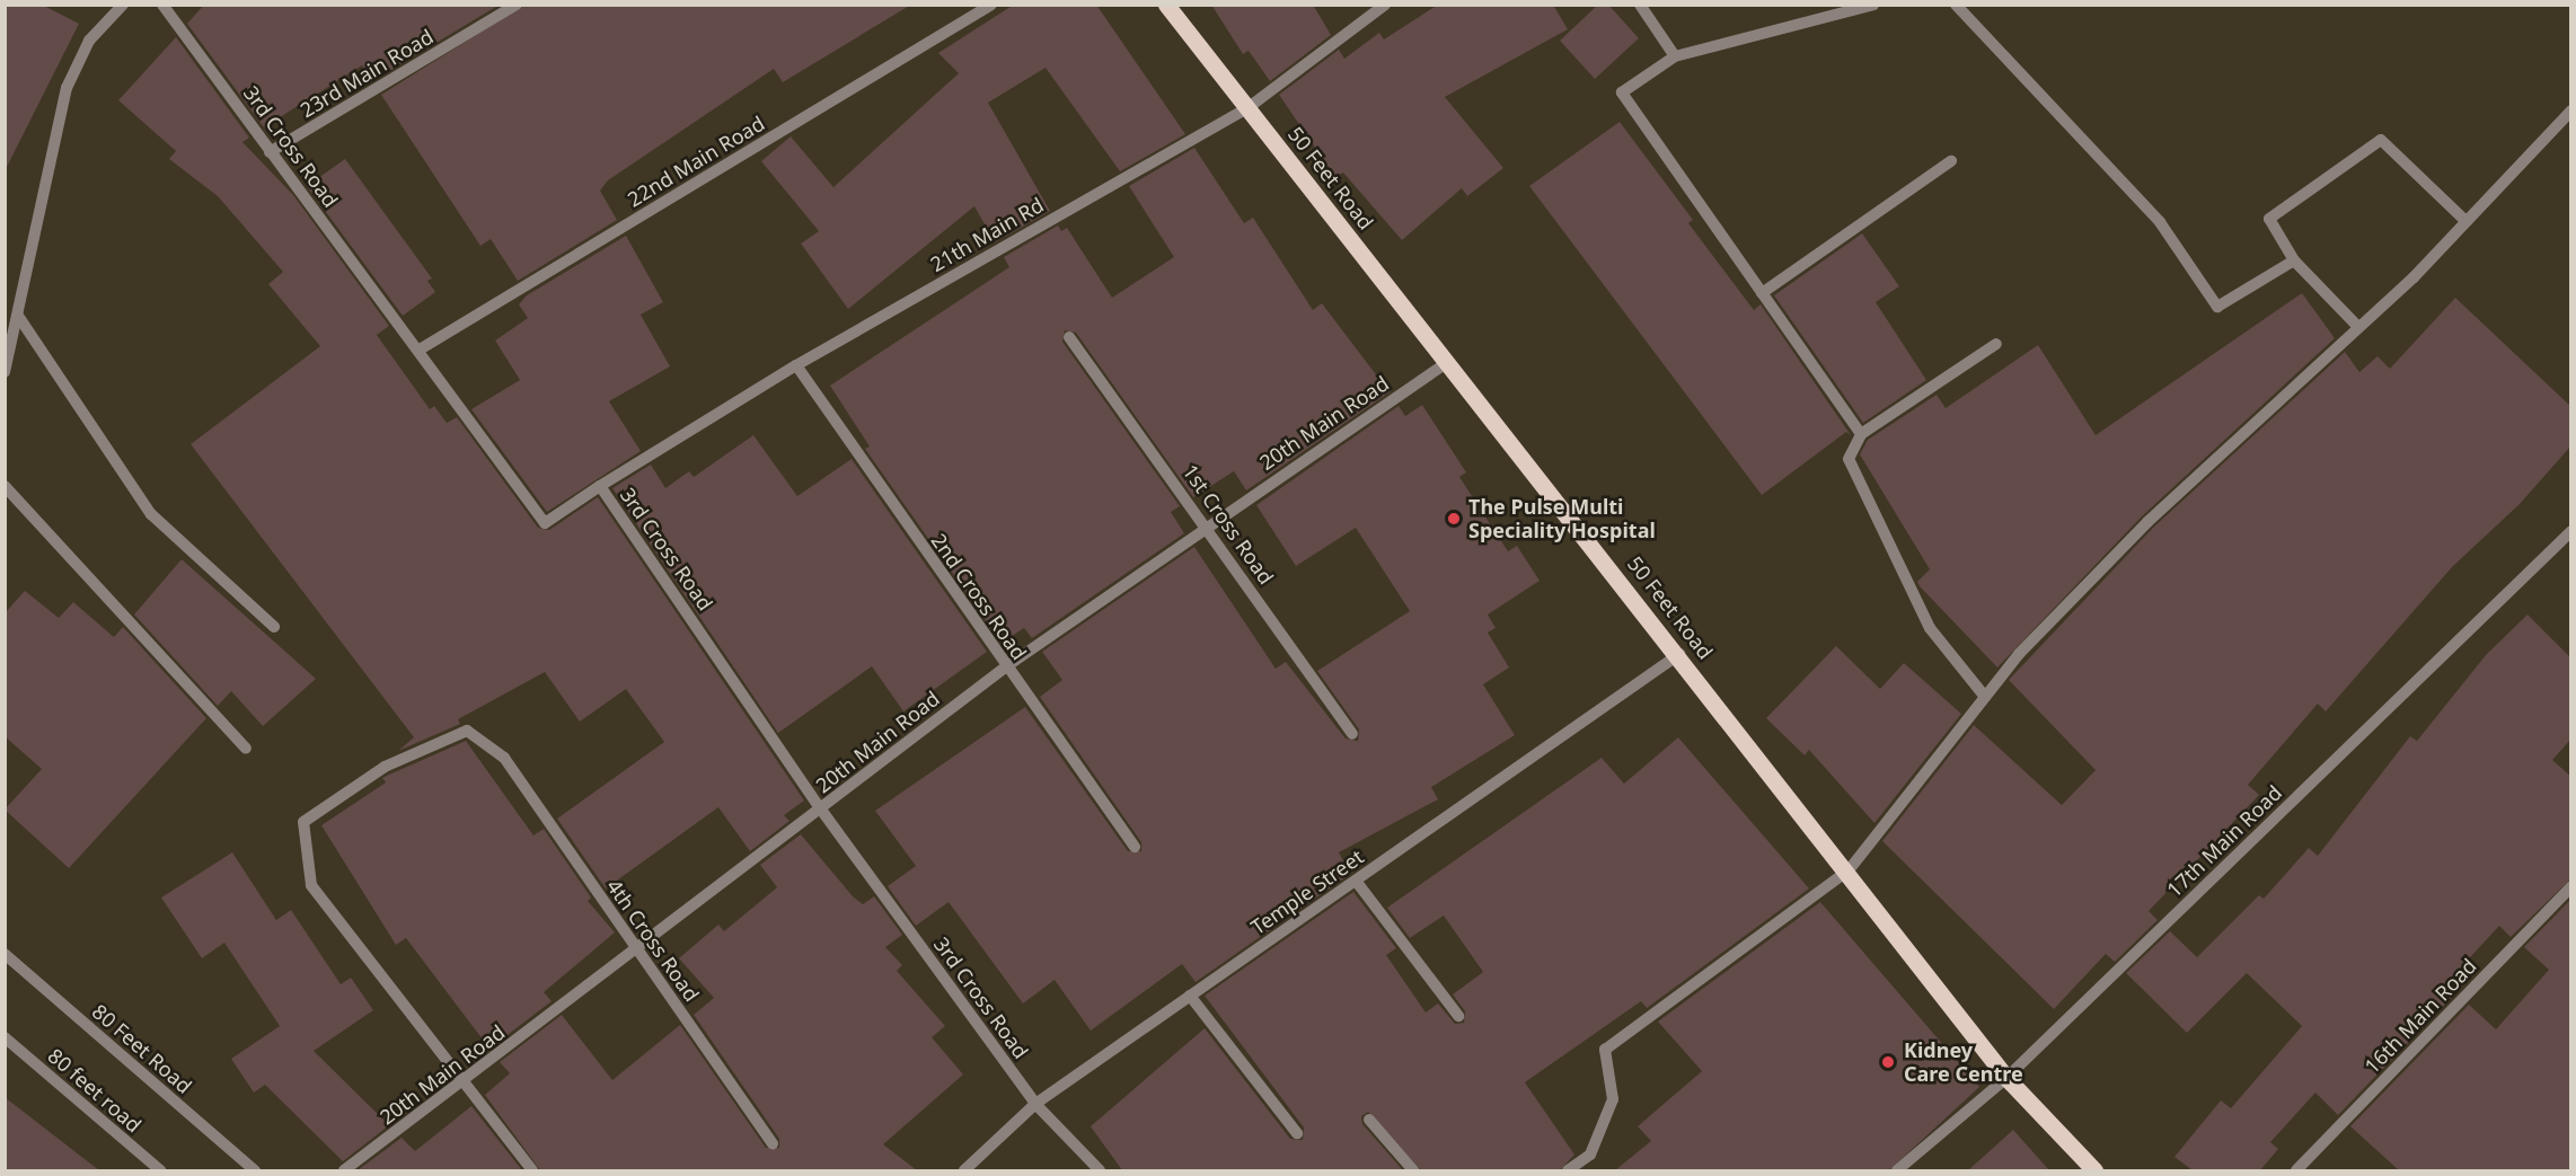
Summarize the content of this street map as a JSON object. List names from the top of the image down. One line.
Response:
{"streets":{"main road":["50 Feet Road"],"street":["23rd Main Road","3rd Cross Road","22nd Main Road","21th Main Rd","20th Main Road","1st Cross Road","2nd Cross Road","17th Main Road","Temple Street","4th Cross Road","16th Main Road","80 Feet Road","80 feet road"]},"crossings":[["23rd Main Road","3rd Cross Road"],["3rd Cross Road","22nd Main Road"],["3rd Cross Road","21th Main Rd"],["3rd Cross Road","20th Main Road"],["3rd Cross Road","Temple Street"],["50 Feet Road","21th Main Rd"],["50 Feet Road","20th Main Road"],["50 Feet Road","17th Main Road"],["50 Feet Road","Temple Street"],["21th Main Rd","2nd Cross Road"],["20th Main Road","1st Cross Road"],["20th Main Road","2nd Cross Road"],["20th Main Road","4th Cross Road"]],"places":["The Pulse Multi Speciality Hospital","Kidney Care Centre"]}
